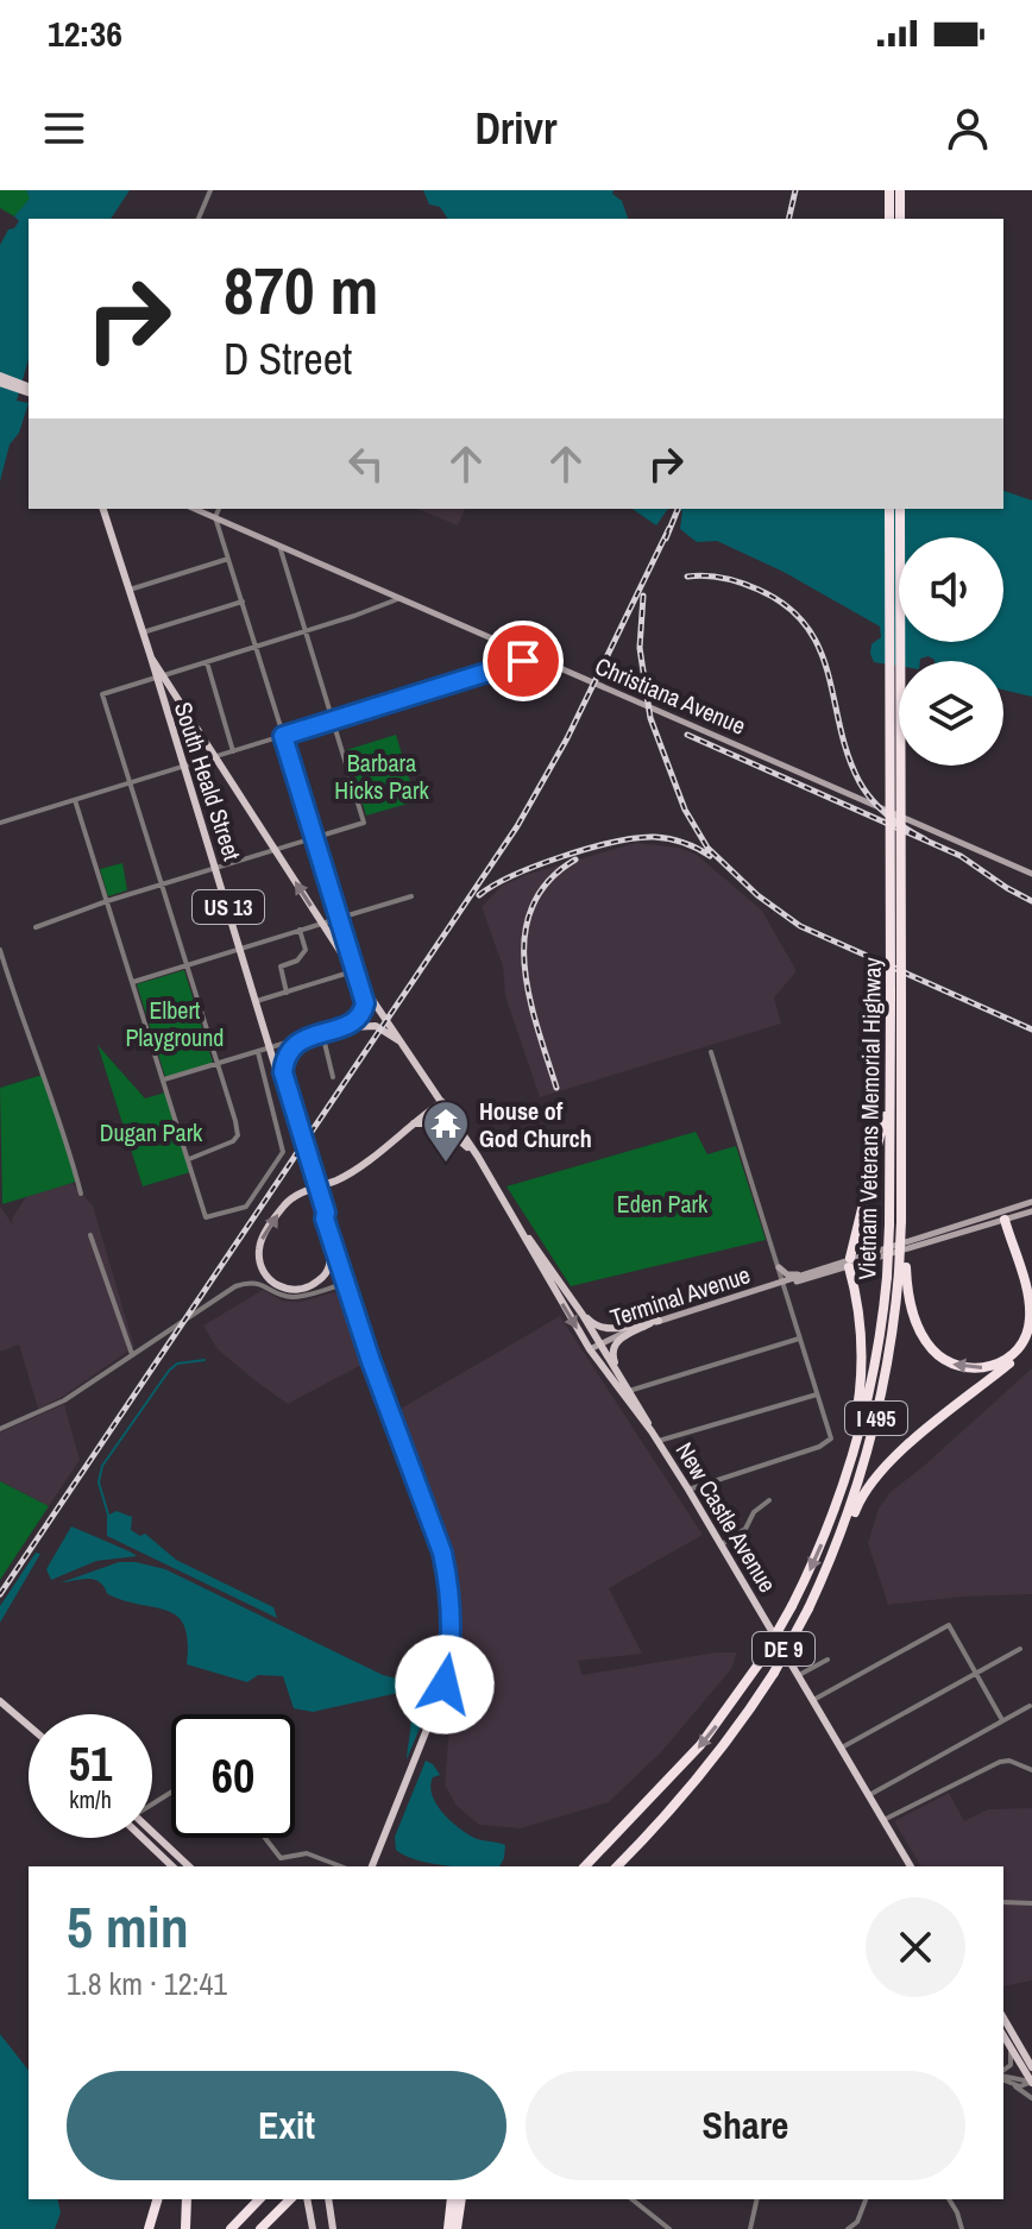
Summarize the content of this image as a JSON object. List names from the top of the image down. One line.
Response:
{"streets":{"highway":["Vietnam Veterans Memorial Highway","I 495"],"main road":["Christiana Avenue","South Heald Street","US 13","Terminal Avenue","New Castle Avenue","DE 9"]},"crossings":[["South Heald Street","New Castle Avenue"],["US 13","New Castle Avenue"],["Terminal Avenue","New Castle Avenue"],["New Castle Avenue","DE 9"]],"parks":["Barbara Hicks Park","Elbert Playground","Dugan Park","Eden Park"],"places":{"temple":["House of God Church"]},"page":{"status":"12:36","header":"Drivr","turn":["870 m","D Street"],"speed":"51 km/h","limit":"60","heading":["5 min","1.8 km · 12:41"],"buttons":["Exit","Share"]}}
